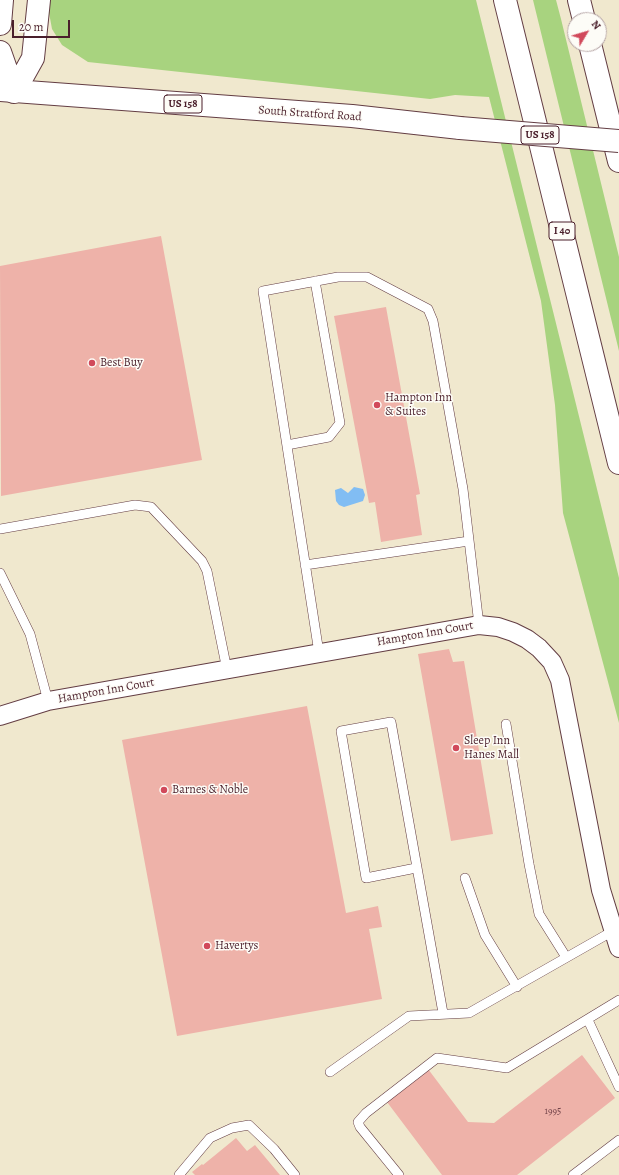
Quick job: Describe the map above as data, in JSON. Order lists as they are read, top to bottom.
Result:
{
  "streets": {
    "main road": ["US 158", "South Stratford Road", "I 40"],
    "street": ["Hampton Inn Court"]
  },
  "places": [
    "Best Buy",
    "Hampton Inn & Suites",
    "Sleep Inn Hanes Mall",
    "Barnes & Noble",
    "Havertys"
  ],
  "house_numbers": ["1995"],
  "scale_bar": "20 m",
  "north": "top right"
}
